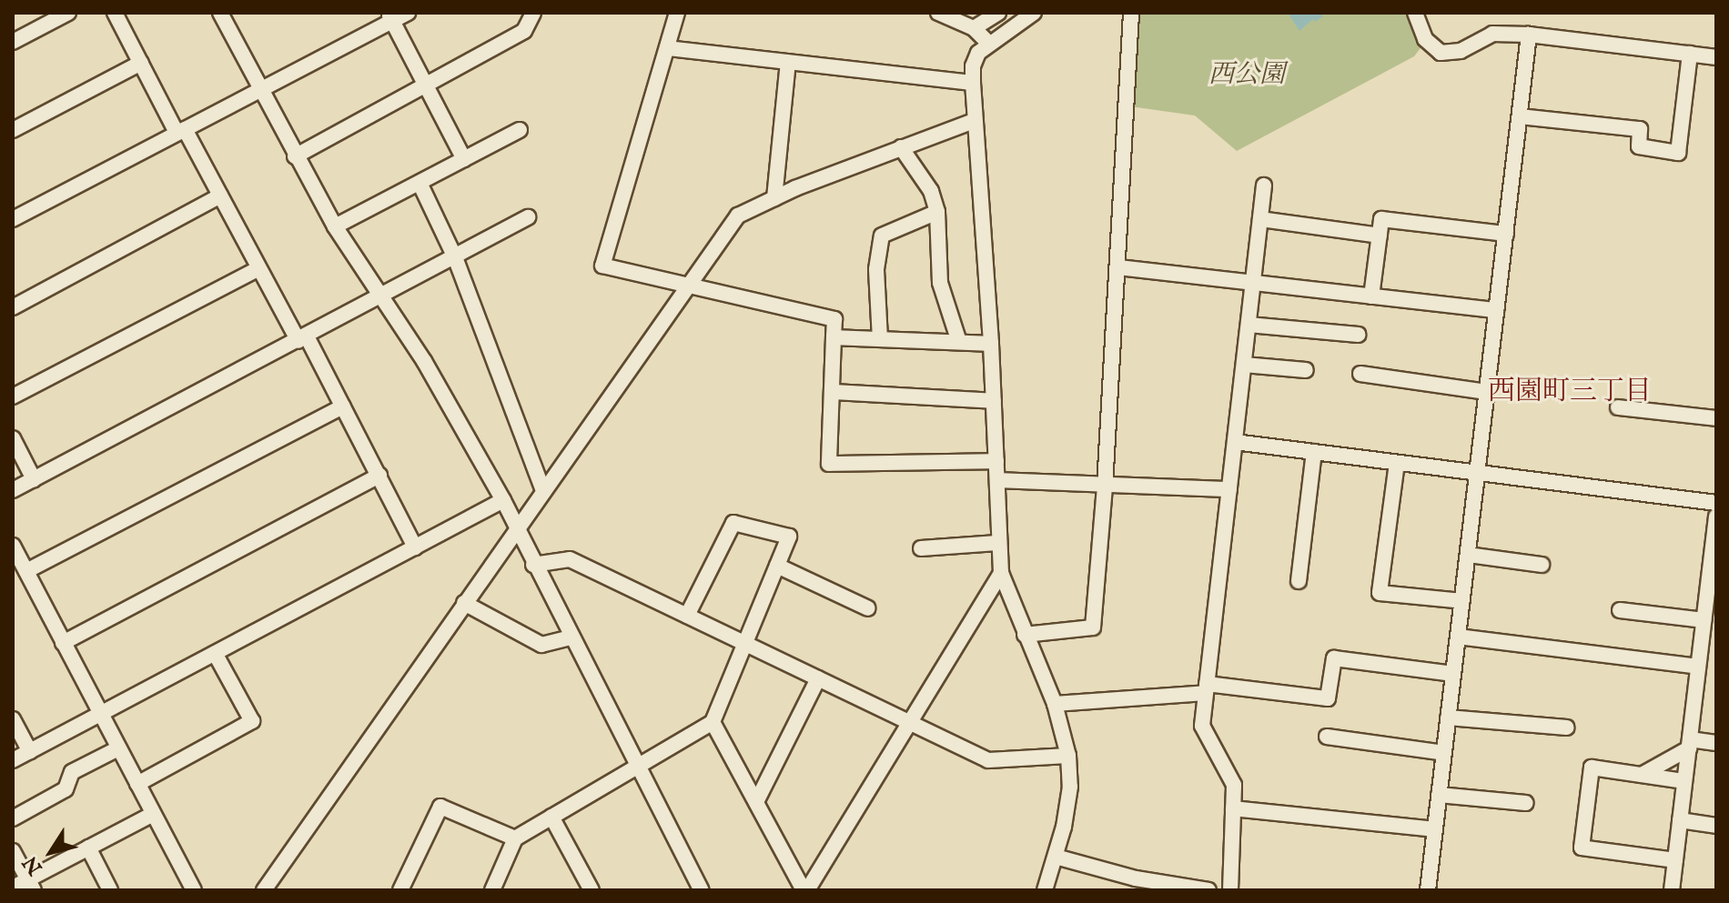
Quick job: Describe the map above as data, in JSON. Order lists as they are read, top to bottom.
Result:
{
  "districts": ["西園町三丁目"],
  "parks": ["西公園"],
  "north": "bottom left"
}
